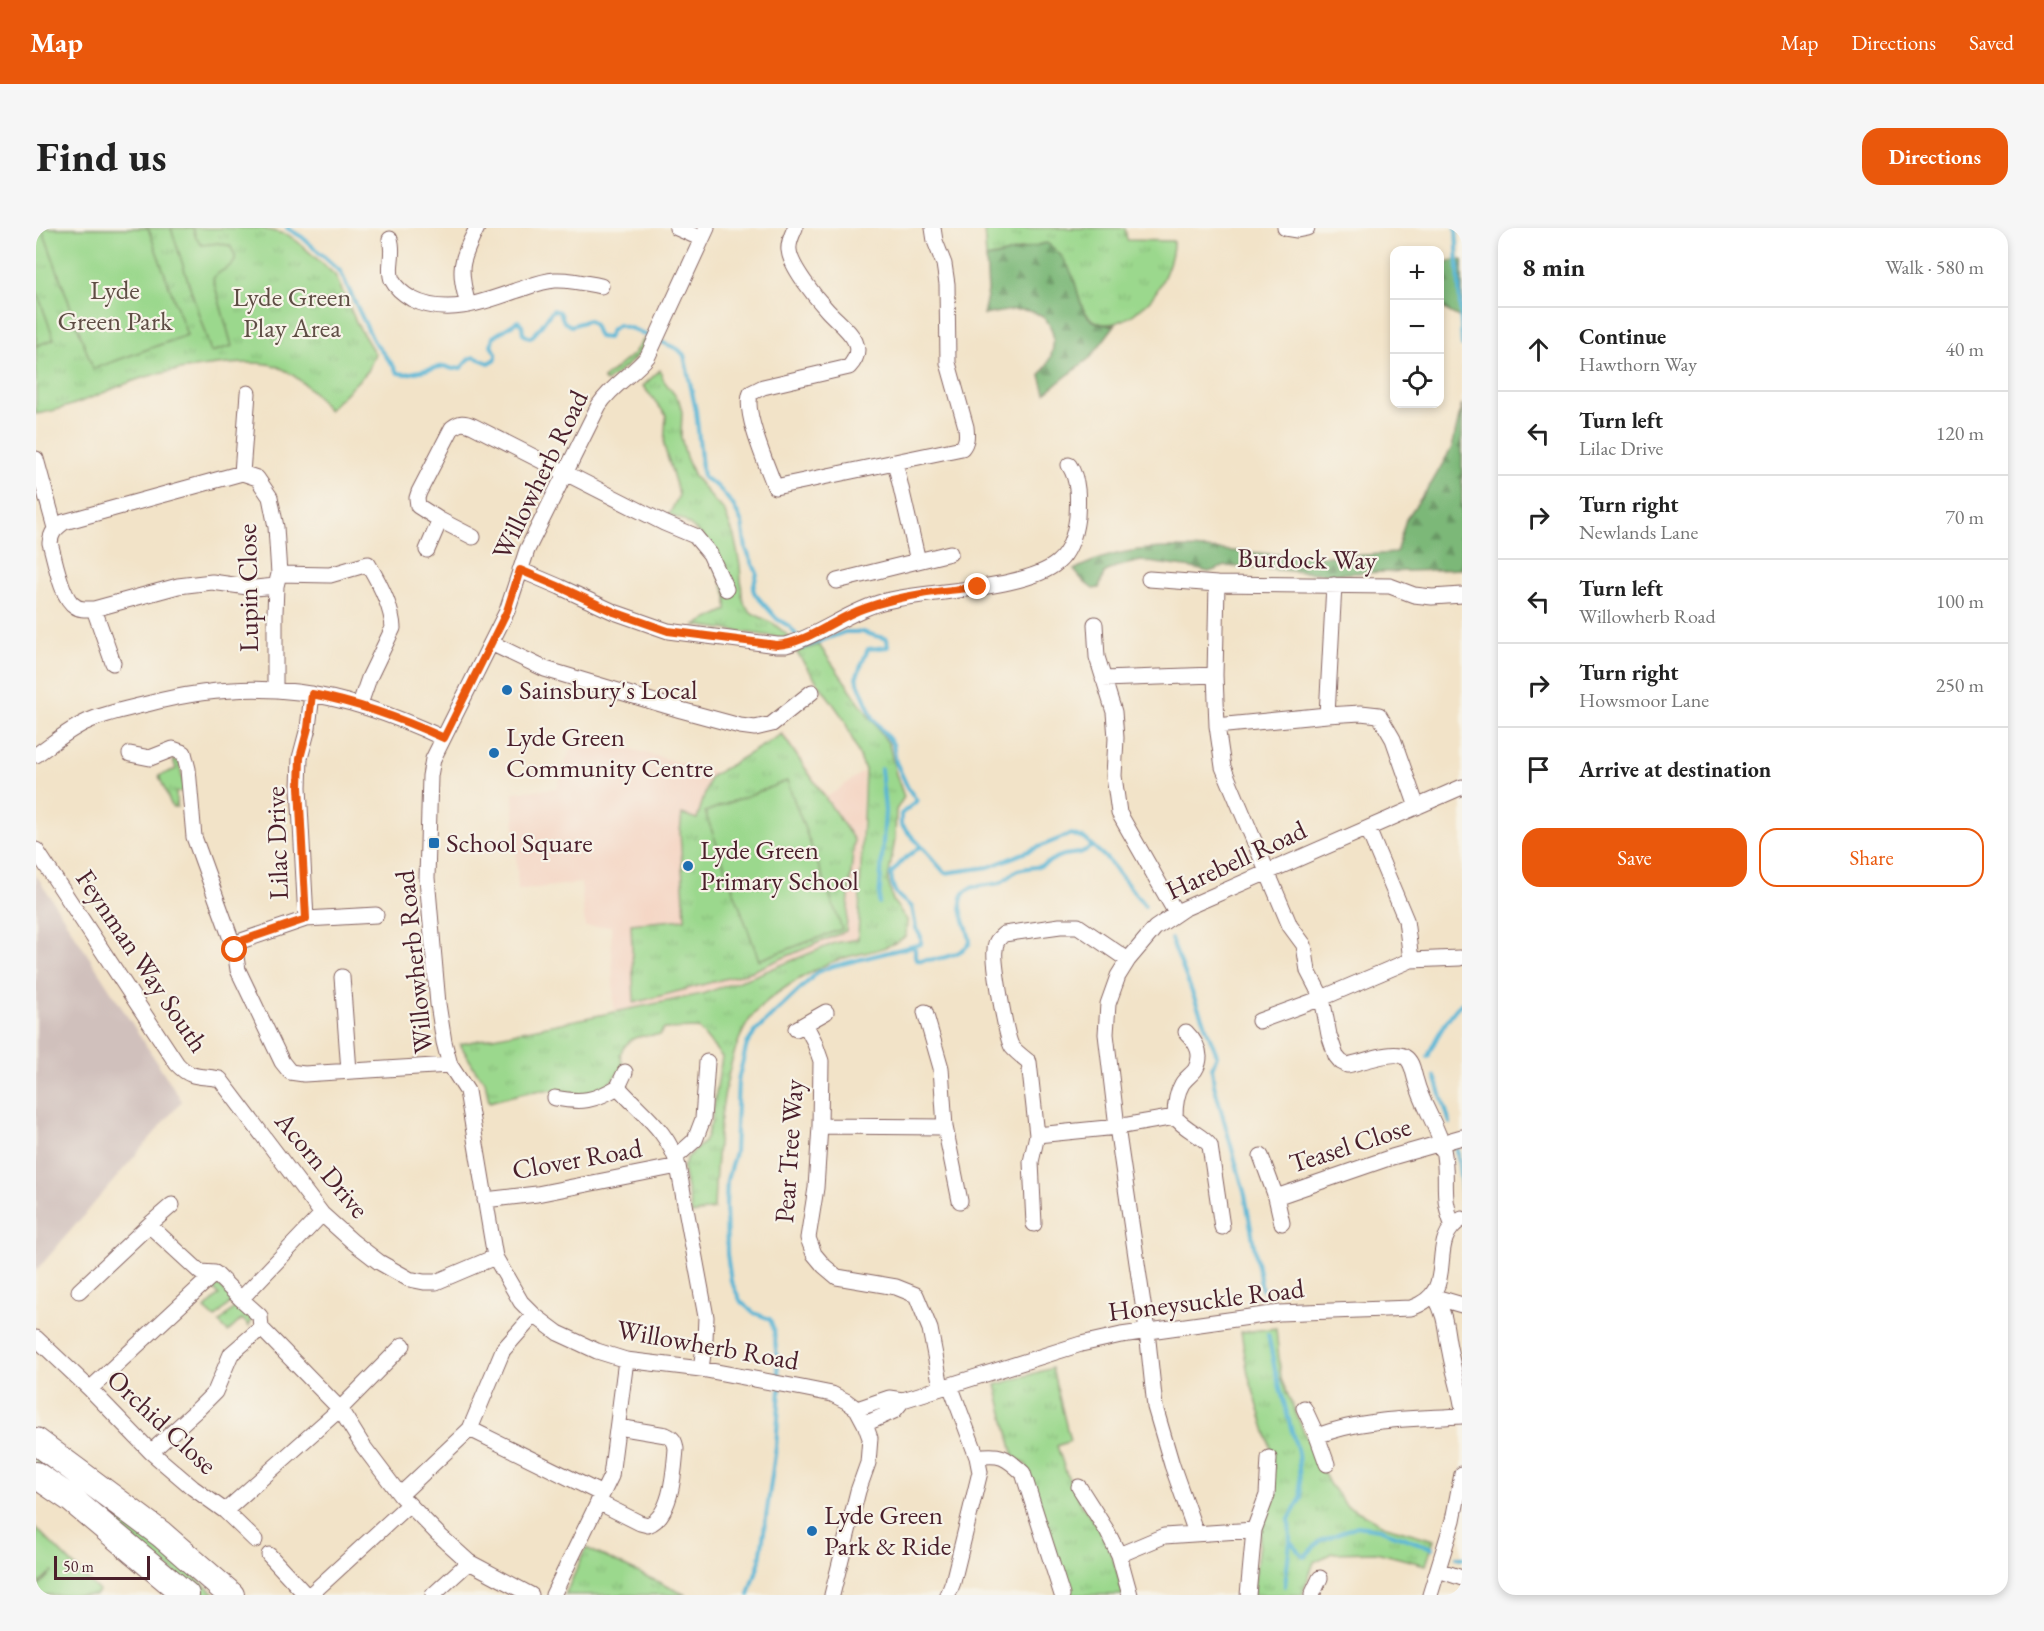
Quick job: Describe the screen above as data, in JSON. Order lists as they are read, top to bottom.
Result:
{
  "streets": {
    "street": [
      "Willowherb Road",
      "Burdock Way",
      "Lupin Close",
      "Lilac Drive",
      "Harebell Road",
      "Feynman Way South",
      "Teasel Close",
      "Pear Tree Way",
      "Clover Road",
      "Acorn Drive",
      "Honeysuckle Road",
      "Orchid Close"
    ]
  },
  "crossings": [
    ["Willowherb Road", "Clover Road"],
    ["Willowherb Road", "Acorn Drive"],
    ["Willowherb Road", "Honeysuckle Road"],
    ["Harebell Road", "Honeysuckle Road"],
    ["Feynman Way South", "Acorn Drive"],
    ["Pear Tree Way", "Honeysuckle Road"]
  ],
  "parks": ["Lyde Green Park", "Lyde Green Play Area"],
  "places": {
    "other": [
      "Sainsbury's Local",
      "Lyde Green Community Centre",
      "Lyde Green Primary School",
      "Lyde Green Park & Ride"
    ],
    "transit": ["School Square"]
  },
  "scale_bar": "50 m",
  "page": {
    "header": "Map",
    "nav": ["Map", "Directions", "Saved"],
    "buttons": [
      "Directions",
      ["Save", "Share"]
    ],
    "title": "Find us",
    "heading": ["8 min", "Walk · 580 m"],
    "map_buttons": ["+", "−"],
    "list": [
      ["Continue", "Hawthorn Way", "40 m"],
      ["Turn left", "Lilac Drive", "120 m"],
      ["Turn right", "Newlands Lane", "70 m"],
      ["Turn left", "Willowherb Road", "100 m"],
      ["Turn right", "Howsmoor Lane", "250 m"],
      "Arrive at destination"
    ],
    "scale": "50 m"
  }
}
